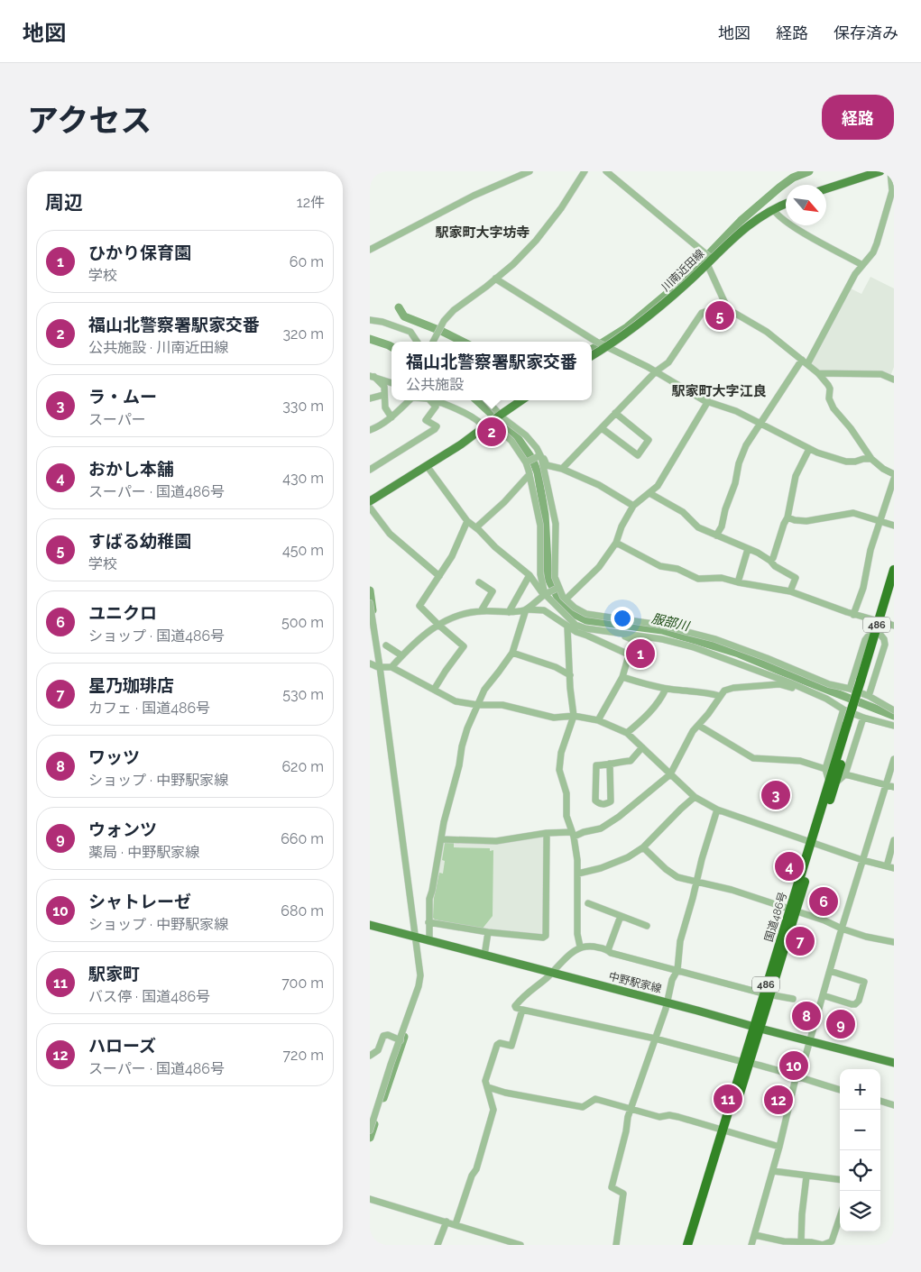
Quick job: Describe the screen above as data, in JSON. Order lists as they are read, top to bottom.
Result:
{
  "streets": {
    "highway": ["486", "国道486号"],
    "main road": ["川南近田線", "中野駅家線"]
  },
  "crossings": [
    ["国道486号", "中野駅家線"]
  ],
  "districts": ["駅家町大字坊寺", "駅家町大字江良"],
  "water": ["服部川"],
  "north": "bottom right",
  "page": {
    "header": "地図",
    "nav": ["地図", "経路", "保存済み"],
    "title": "アクセス",
    "buttons": "経路",
    "heading": ["周辺", "12件"],
    "list": [
      {
        "mark": "1",
        "name": "ひかり保育園",
        "note": "学校",
        "value": "60 m"
      },
      {
        "mark": "2",
        "name": "福山北警察署駅家交番",
        "note": "公共施設 · 川南近田線",
        "value": "320 m"
      },
      {
        "mark": "3",
        "name": "ラ・ムー",
        "note": "スーパー",
        "value": "330 m"
      },
      {
        "mark": "4",
        "name": "おかし本舗",
        "note": "スーパー · 国道486号",
        "value": "430 m"
      },
      {
        "mark": "5",
        "name": "すばる幼稚園",
        "note": "学校",
        "value": "450 m"
      },
      {
        "mark": "6",
        "name": "ユニクロ",
        "note": "ショップ · 国道486号",
        "value": "500 m"
      },
      {
        "mark": "7",
        "name": "星乃珈琲店",
        "note": "カフェ · 国道486号",
        "value": "530 m"
      },
      {
        "mark": "8",
        "name": "ワッツ",
        "note": "ショップ · 中野駅家線",
        "value": "620 m"
      },
      {
        "mark": "9",
        "name": "ウォンツ",
        "note": "薬局 · 中野駅家線",
        "value": "660 m"
      },
      {
        "mark": "10",
        "name": "シャトレーゼ",
        "note": "ショップ · 中野駅家線",
        "value": "680 m"
      },
      {
        "mark": "11",
        "name": "駅家町",
        "note": "バス停 · 国道486号",
        "value": "700 m"
      },
      {
        "mark": "12",
        "name": "ハローズ",
        "note": "スーパー · 国道486号",
        "value": "720 m"
      }
    ],
    "pins": [
      "5",
      "2",
      "1",
      "3",
      "4",
      "6",
      "7",
      "8",
      "9",
      "10",
      "11",
      "12"
    ],
    "popup": ["福山北警察署駅家交番", "公共施設"],
    "map_buttons": ["+", "−"]
  }
}
